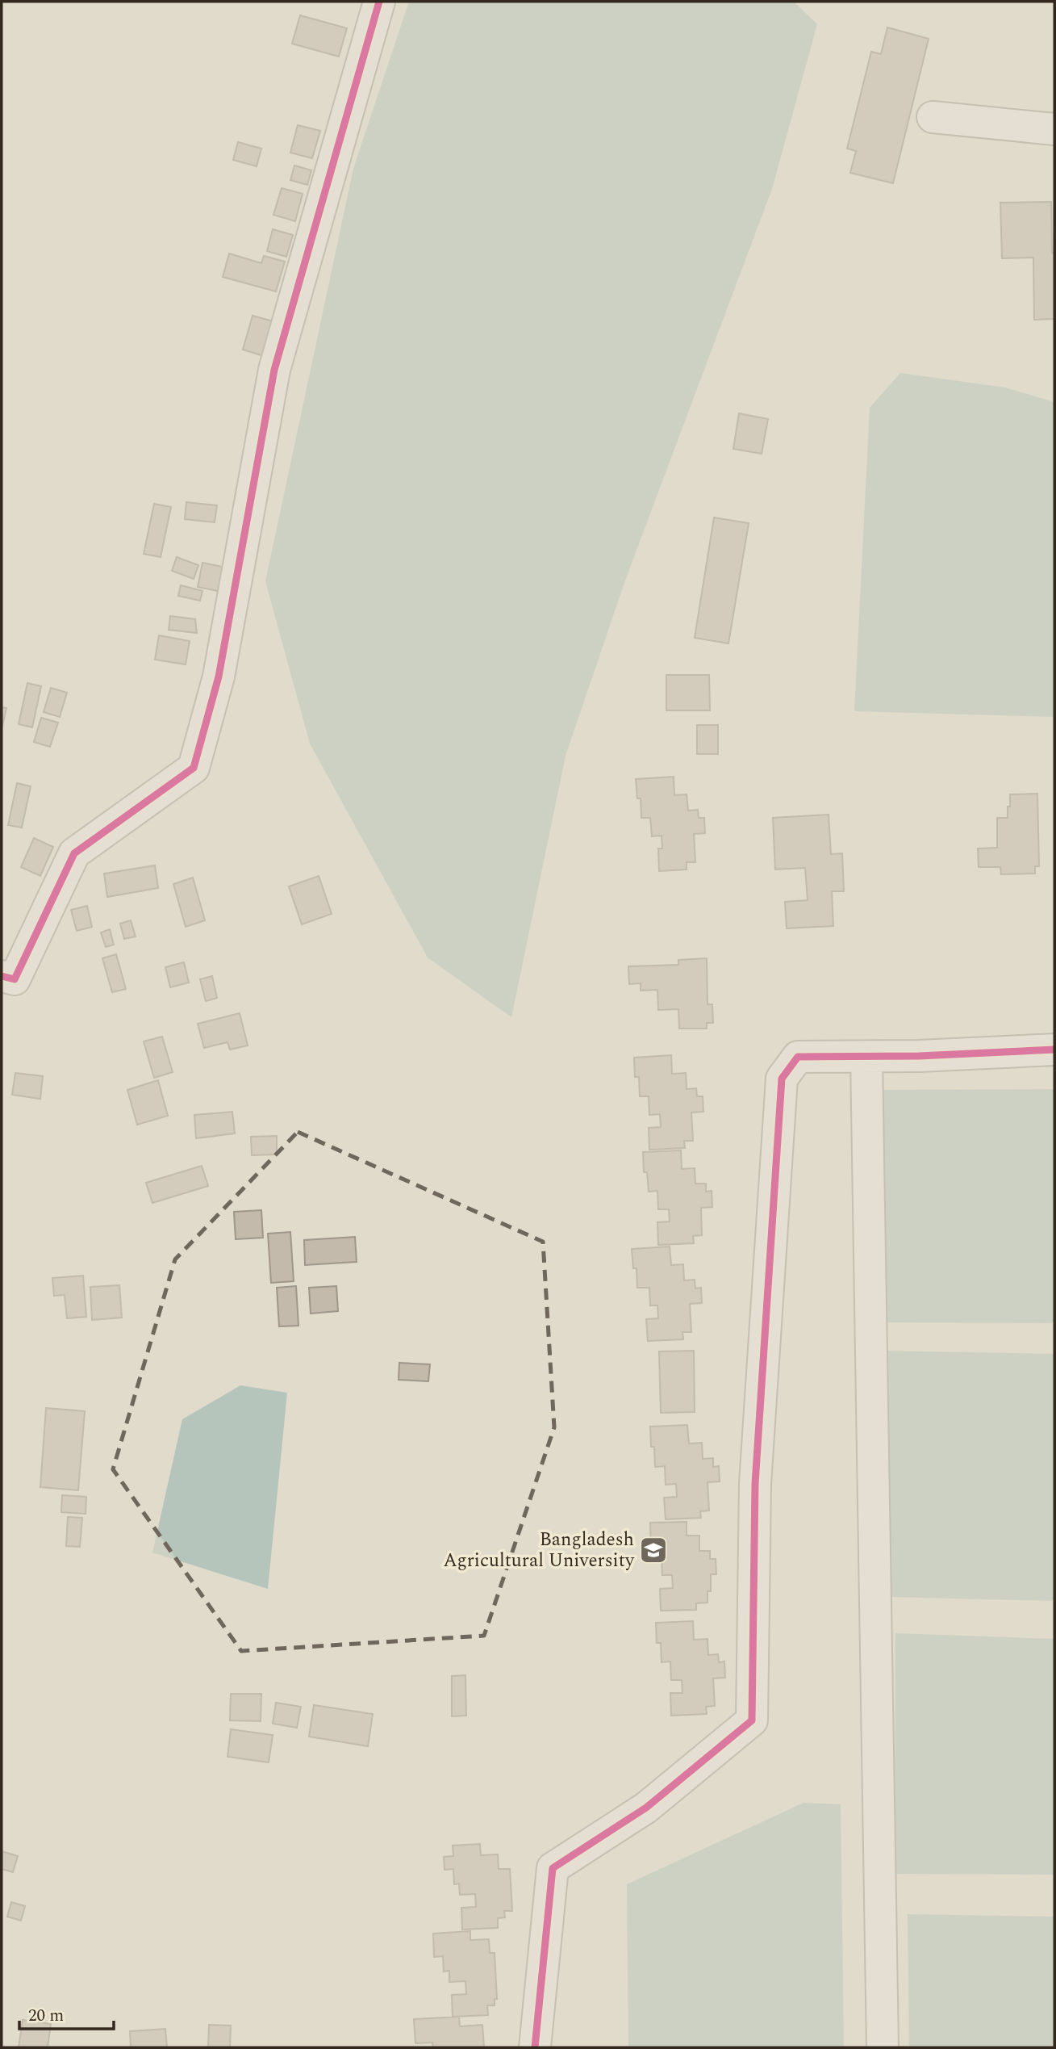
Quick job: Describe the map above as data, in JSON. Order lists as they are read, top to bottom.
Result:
{
  "places": {
    "school or university": ["Bangladesh Agricultural University"]
  },
  "scale_bar": "20 m"
}
